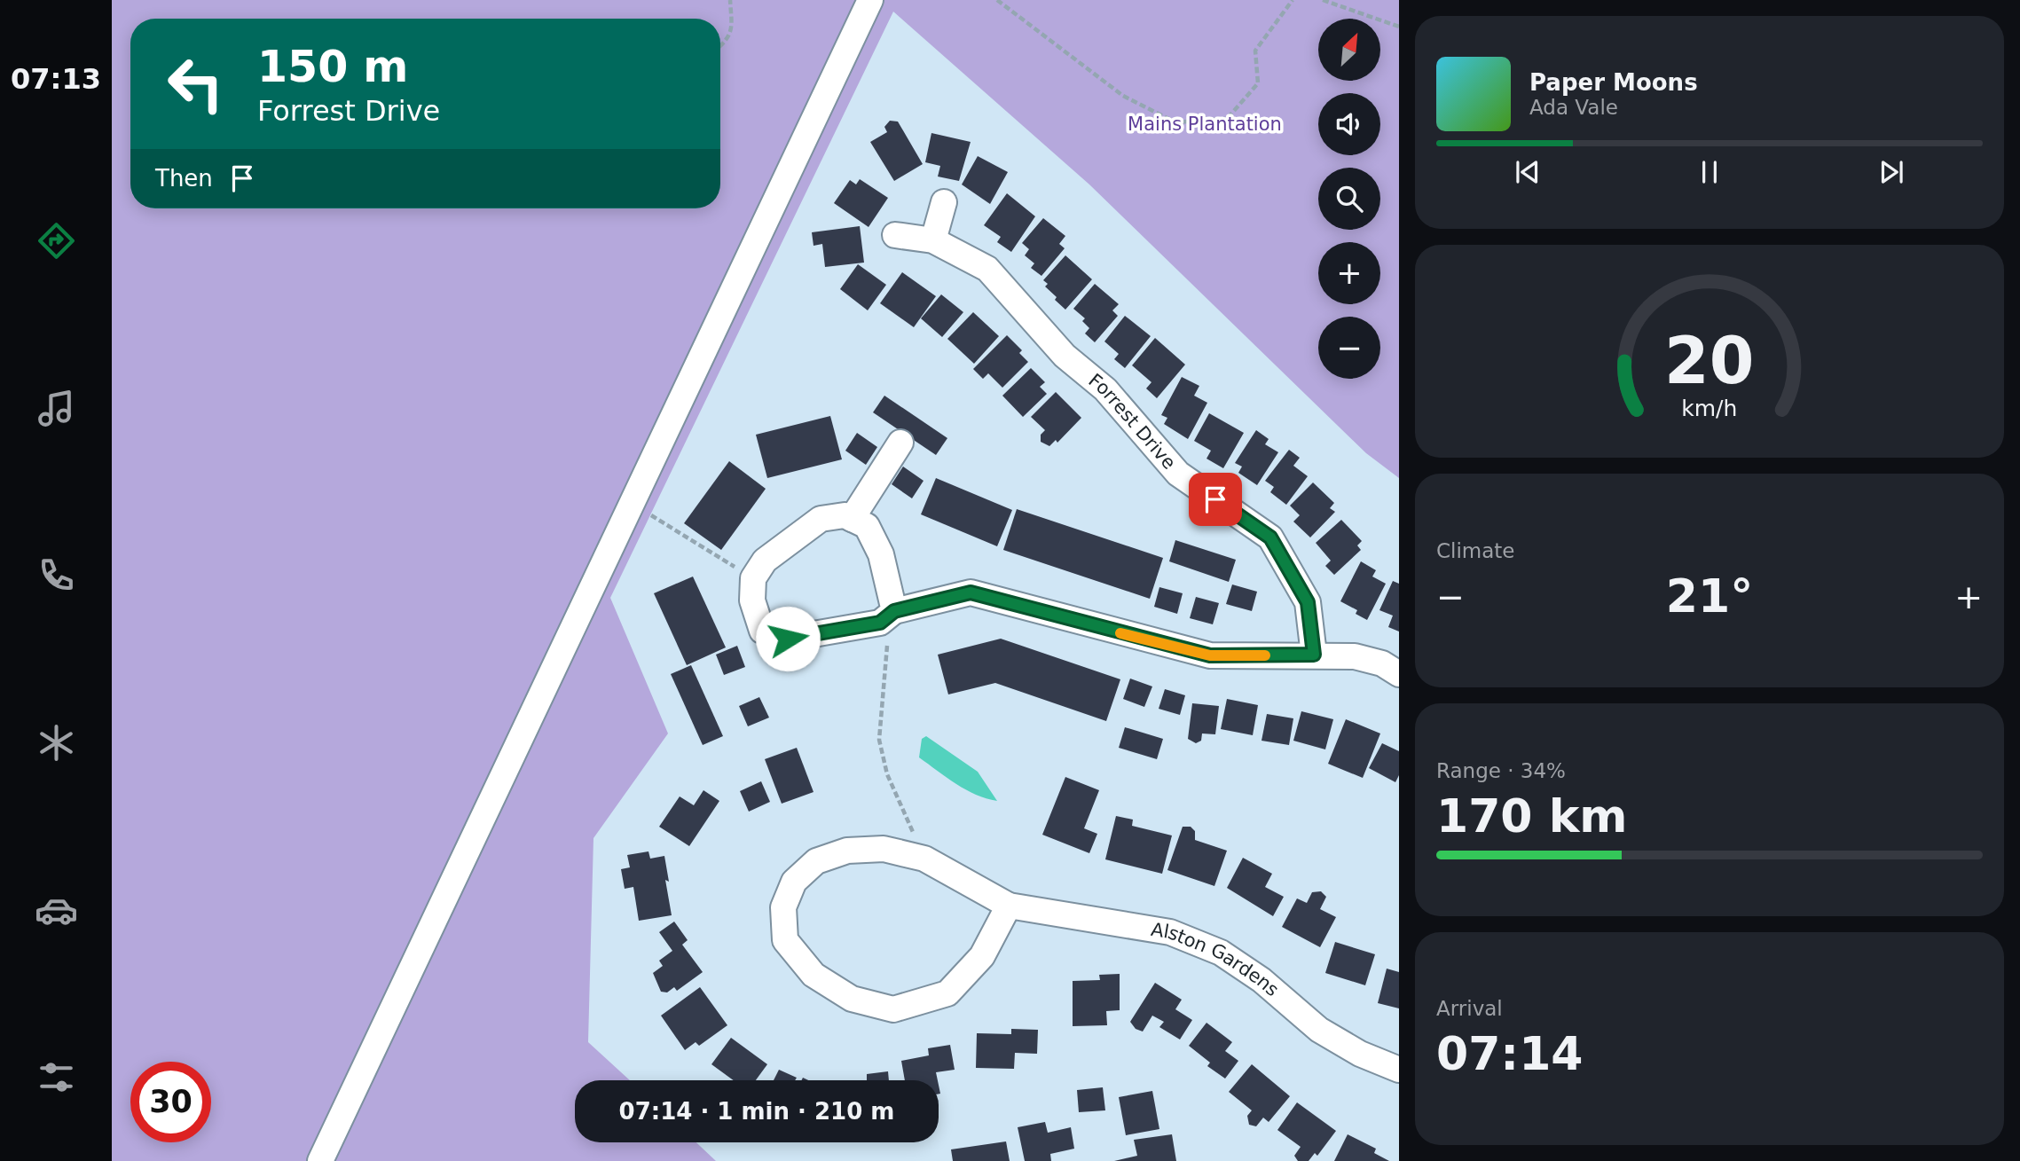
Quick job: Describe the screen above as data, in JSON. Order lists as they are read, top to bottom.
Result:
{
  "streets": {
    "street": ["Forrest Drive", "Alston Gardens"]
  },
  "parks": ["Mains Plantation"],
  "north": "top right",
  "page": {
    "tabs": "07:13",
    "map_buttons": ["+", "−"],
    "turn": ["150 m", "Forrest Drive"],
    "song": ["Paper Moons", "Ada Vale"],
    "then": "Then",
    "tile": [
      "Climate",
      ["Range · 34%", "170 km"],
      ["Arrival", "07:14"]
    ],
    "heat": ["−", "21°", "+"],
    "limit": "30",
    "trip": "07:14 · 1 min · 210 m",
    "gauge": ["20", "km/h"]
  }
}
